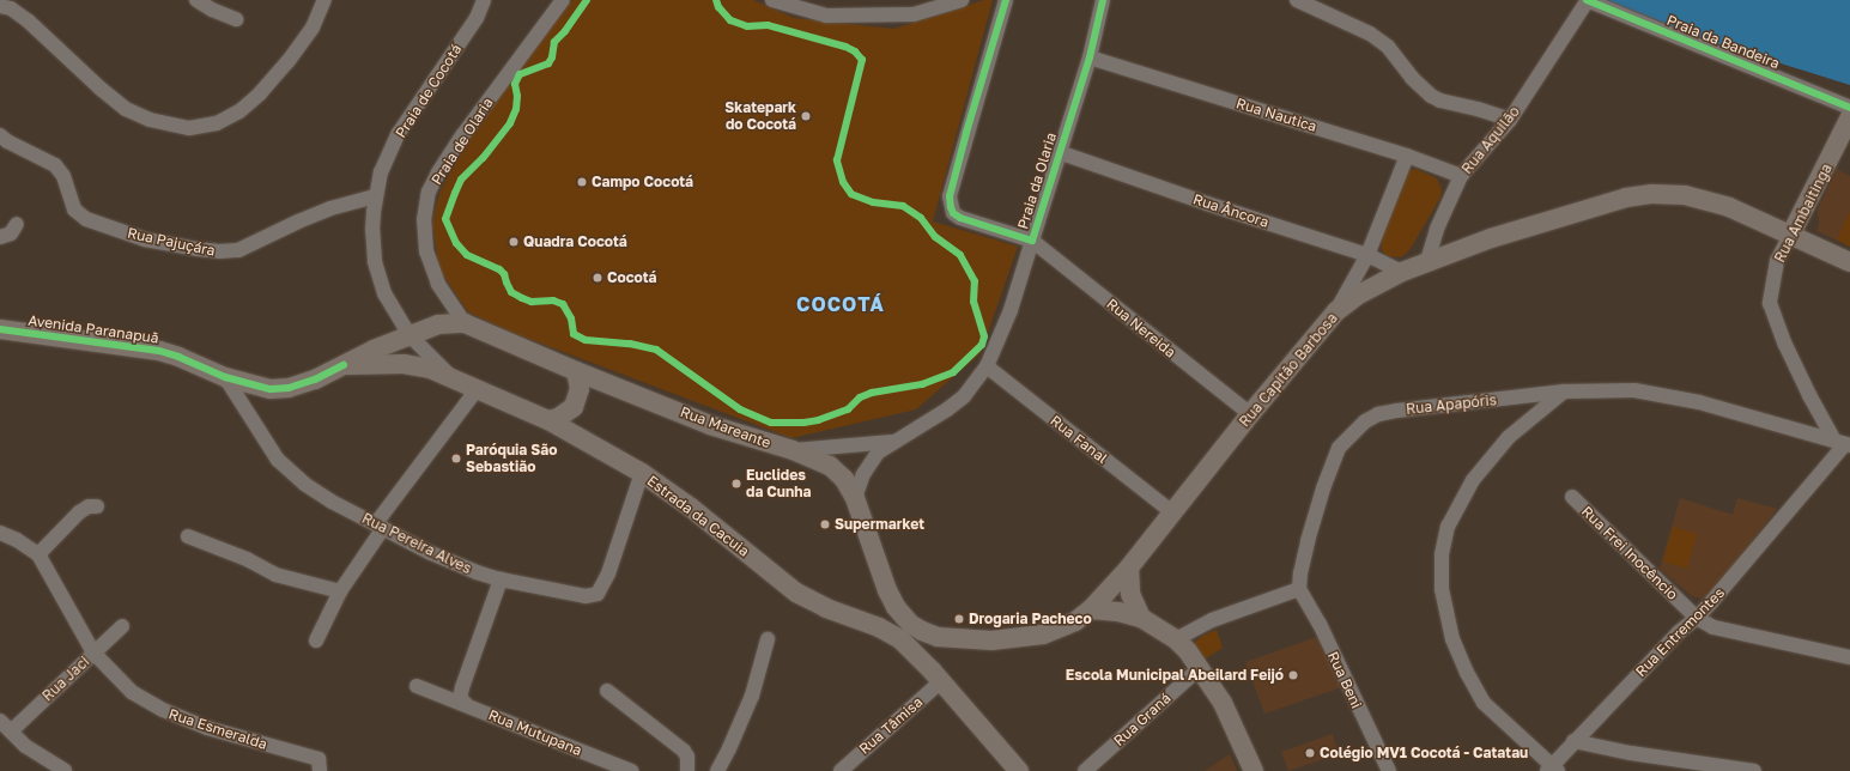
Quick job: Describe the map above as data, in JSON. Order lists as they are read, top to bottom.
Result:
{
  "streets": {
    "main road": [
      "Rua Ambaitinga",
      "Avenida Paranapuã",
      "Rua Capitão Barbosa",
      "Rua Mareante",
      "Estrada da Cacuia"
    ],
    "street": [
      "Praia da Bandeira",
      "Praia de Cocotá",
      "Rua Nautica",
      "Rua Aquilão",
      "Praia de Olaria",
      "Praia da Olaria",
      "Rua Âncora",
      "Rua Pajuçára",
      "Rua Nereida",
      "Rua Apapóris",
      "Rua Fanal",
      "Rua Pereira Alves",
      "Rua Frei Inocêncio",
      "Rua Entremontes",
      "Rua Jaci",
      "Rua Beni",
      "Rua Graná",
      "Rua Tâmisa",
      "Rua Esmeralda",
      "Rua Mutupana"
    ]
  },
  "crossings": [
    ["Praia da Bandeira", "Rua Aquilão"],
    ["Praia de Cocotá", "Rua Pajuçára"],
    ["Praia de Cocotá", "Avenida Paranapuã"],
    ["Praia de Cocotá", "Rua Mareante"],
    ["Praia de Cocotá", "Estrada da Cacuia"],
    ["Rua Nautica", "Rua Aquilão"],
    ["Rua Nautica", "Praia da Olaria"],
    ["Rua Aquilão", "Rua Capitão Barbosa"],
    ["Praia de Olaria", "Rua Mareante"],
    ["Praia da Olaria", "Rua Âncora"],
    ["Praia da Olaria", "Rua Nereida"],
    ["Praia da Olaria", "Rua Mareante"],
    ["Praia da Olaria", "Rua Fanal"],
    ["Rua Âncora", "Rua Capitão Barbosa"],
    ["Rua Ambaitinga", "Rua Capitão Barbosa"],
    ["Rua Ambaitinga", "Rua Apapóris"],
    ["Rua Ambaitinga", "Rua Entremontes"],
    ["Rua Nereida", "Rua Capitão Barbosa"],
    ["Avenida Paranapuã", "Rua Mareante"],
    ["Avenida Paranapuã", "Estrada da Cacuia"],
    ["Avenida Paranapuã", "Rua Pereira Alves"],
    ["Rua Capitão Barbosa", "Rua Mareante"],
    ["Rua Capitão Barbosa", "Rua Fanal"],
    ["Rua Apapóris", "Rua Entremontes"],
    ["Rua Apapóris", "Rua Beni"],
    ["Estrada da Cacuia", "Rua Pereira Alves"],
    ["Estrada da Cacuia", "Rua Tâmisa"],
    ["Rua Frei Inocêncio", "Rua Entremontes"],
    ["Rua Jaci", "Rua Esmeralda"]
  ],
  "districts": ["COCOTÁ"],
  "places": [
    "Skatepark do Cocotá",
    "Campo Cocotá",
    "Quadra Cocotá",
    "Cocotá",
    "Paróquia São Sebastião",
    "Euclides da Cunha",
    "Supermarket",
    "Drogaria Pacheco",
    "Escola Municipal Abeilard Feijó",
    "Colégio MV1 Cocotá - Catatau"
  ]
}
